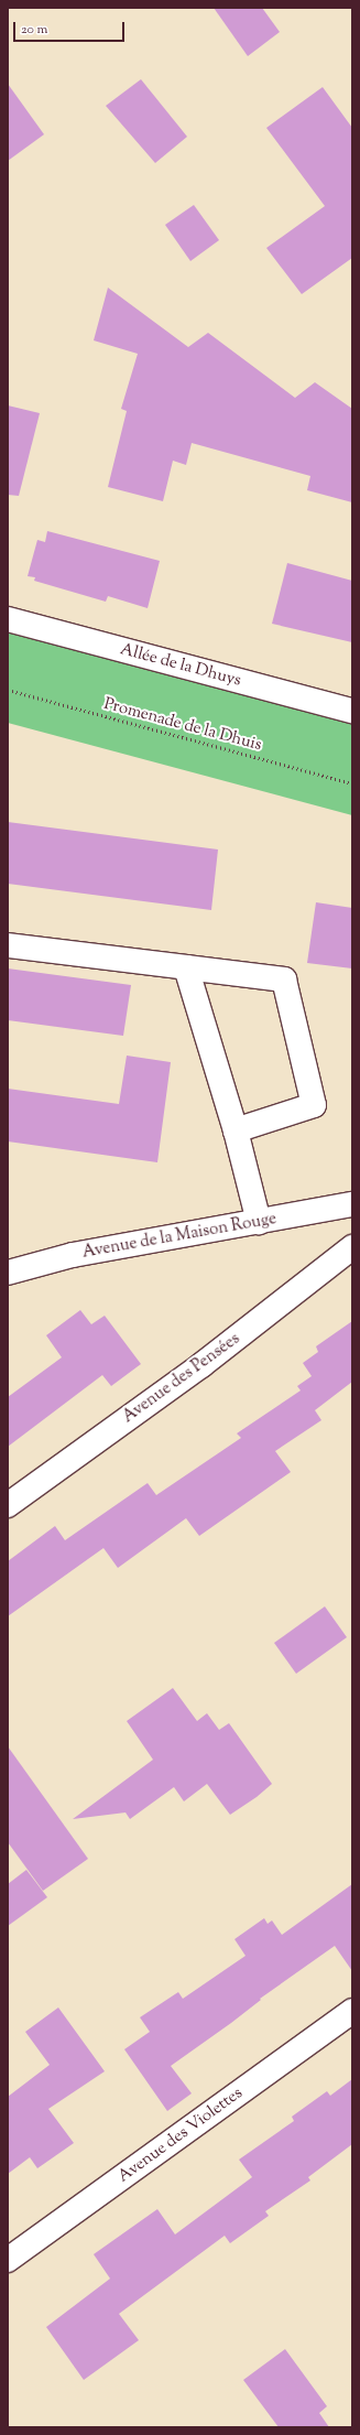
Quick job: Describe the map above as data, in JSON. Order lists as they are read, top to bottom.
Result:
{
  "streets": {
    "street": [
      "Allée de la Dhuys",
      "Avenue de la Maison Rouge",
      "Avenue des Pensées",
      "Avenue des Violettes"
    ],
    "path": ["Promenade de la Dhuis"]
  },
  "scale_bar": "20 m"
}
